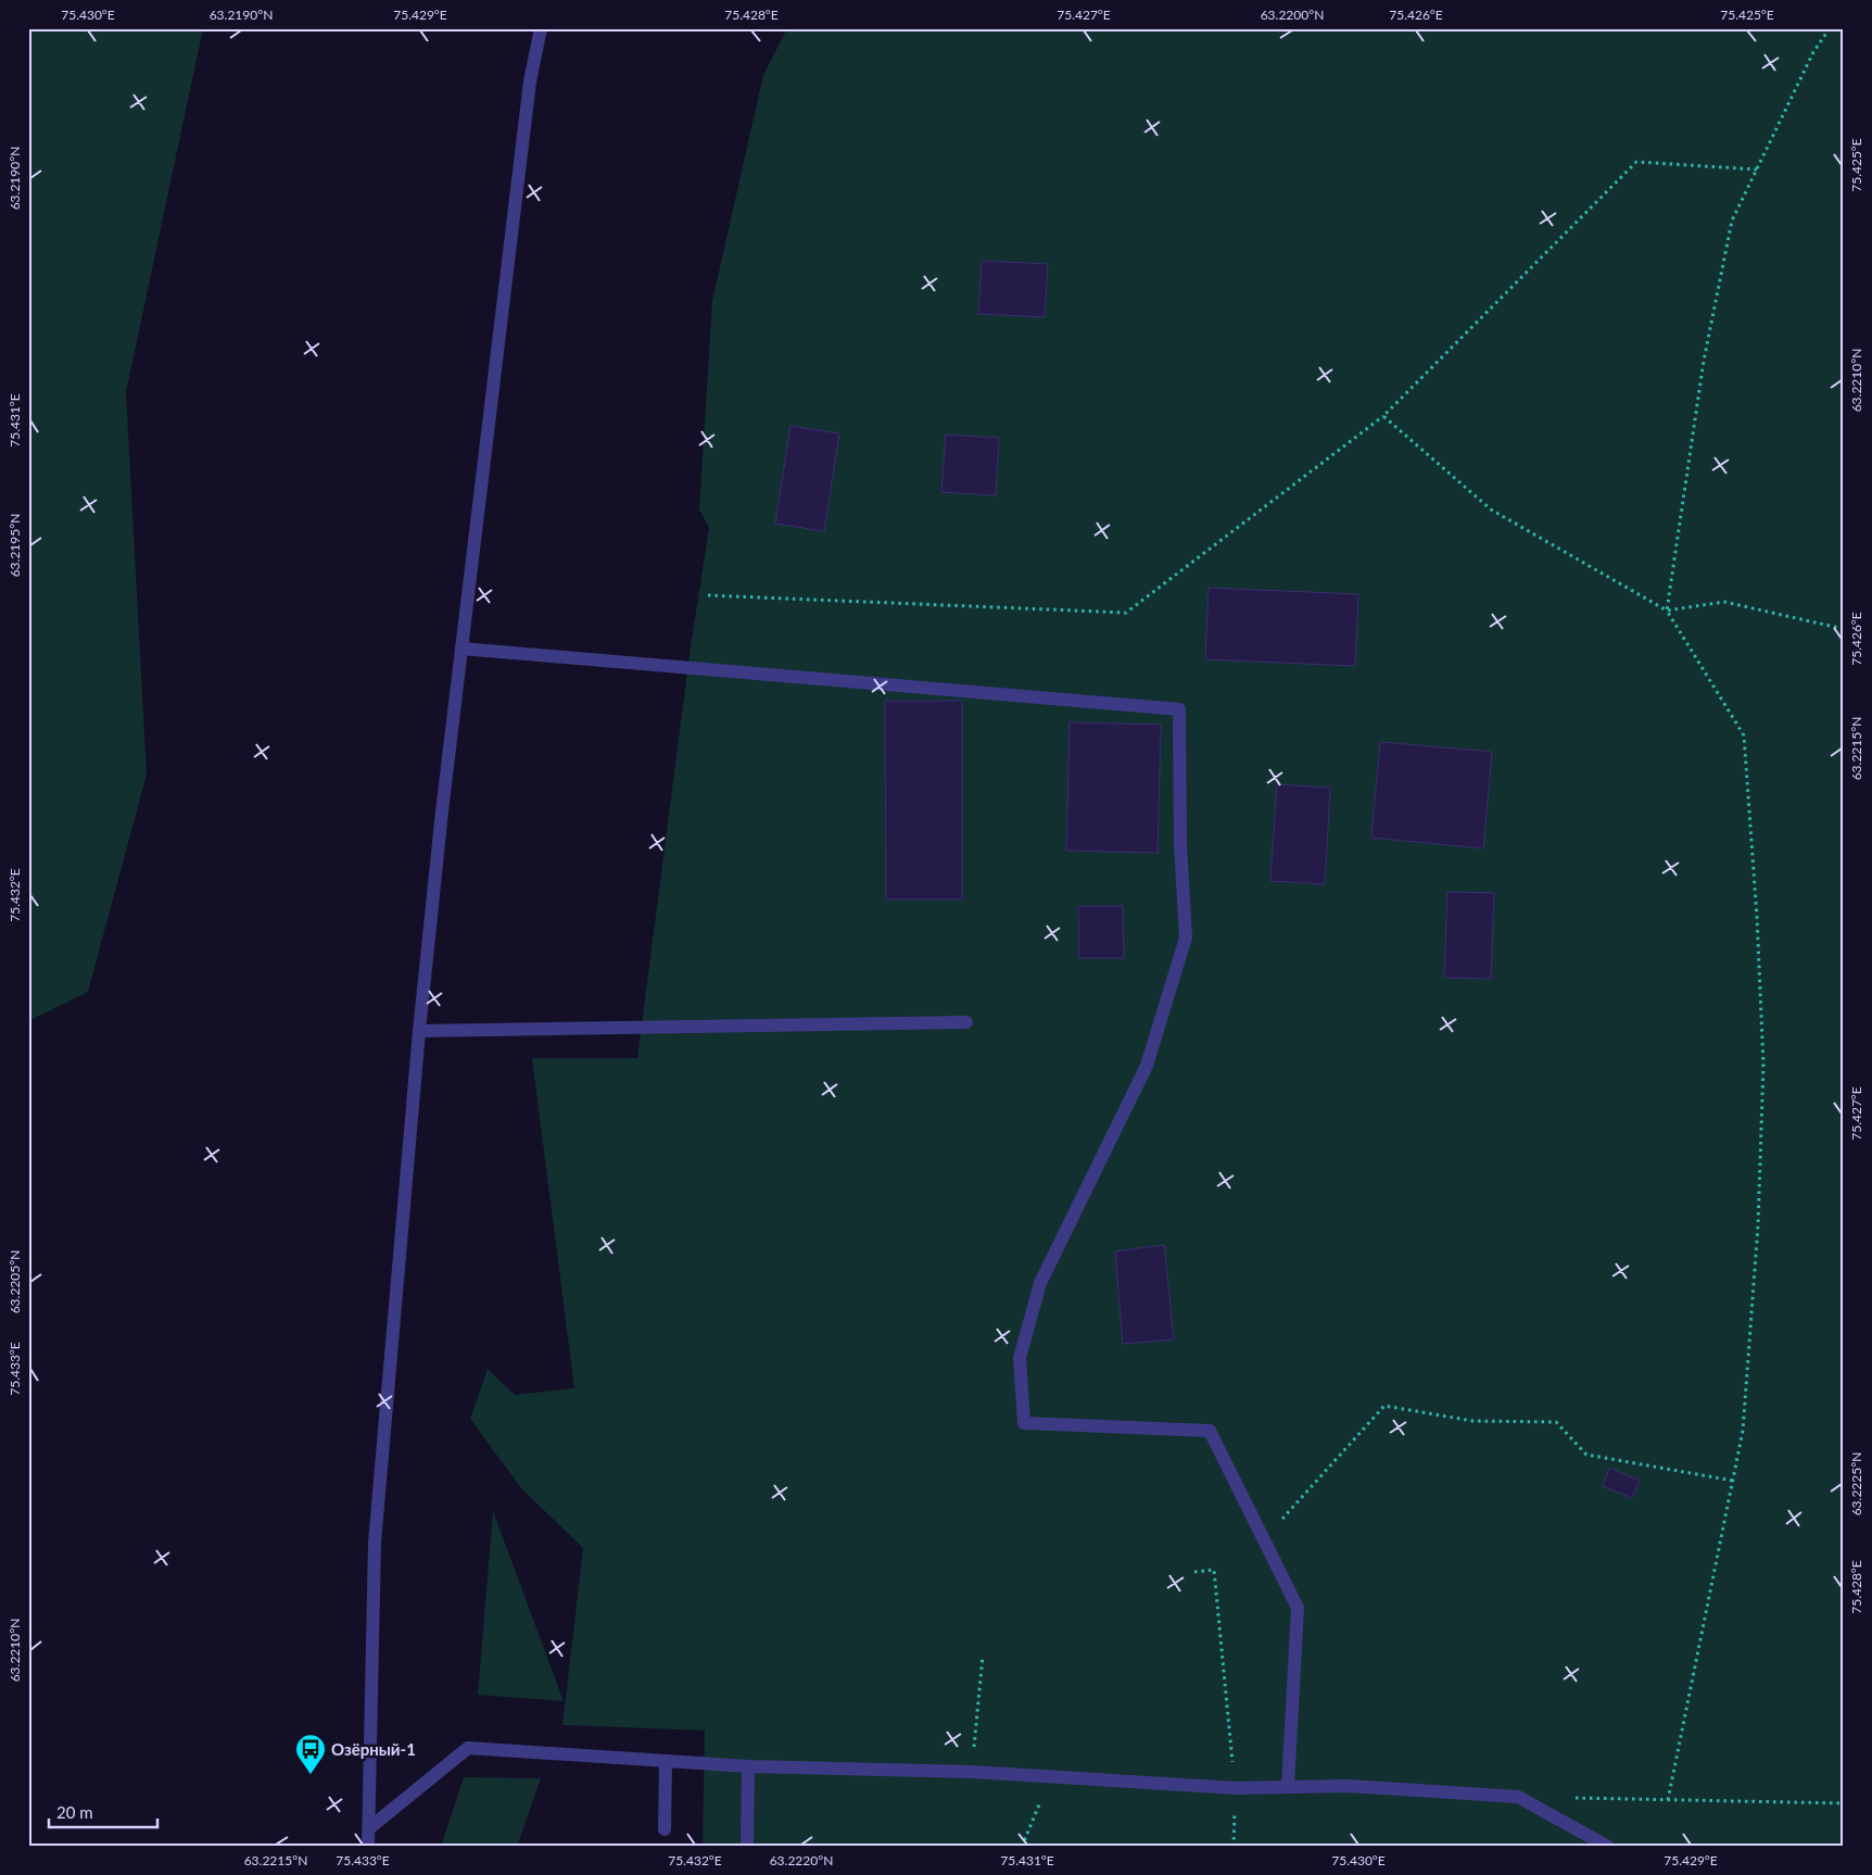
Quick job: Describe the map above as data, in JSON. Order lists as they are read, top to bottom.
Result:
{
  "places": {
    "bus stop": ["Озёрный-1"]
  },
  "scale_bar": "20 m",
  "coordinates": [
    "75.430°E",
    "63.2190°N",
    "75.429°E",
    "75.428°E",
    "75.427°E",
    "63.2200°N",
    "75.426°E",
    "75.425°E",
    "63.2210°N",
    "75.431°E",
    "63.2195°N",
    "63.2215°N",
    "75.432°E",
    "63.2205°N",
    "75.433°E",
    "63.2225°N",
    "63.2220°N"
  ]
}
